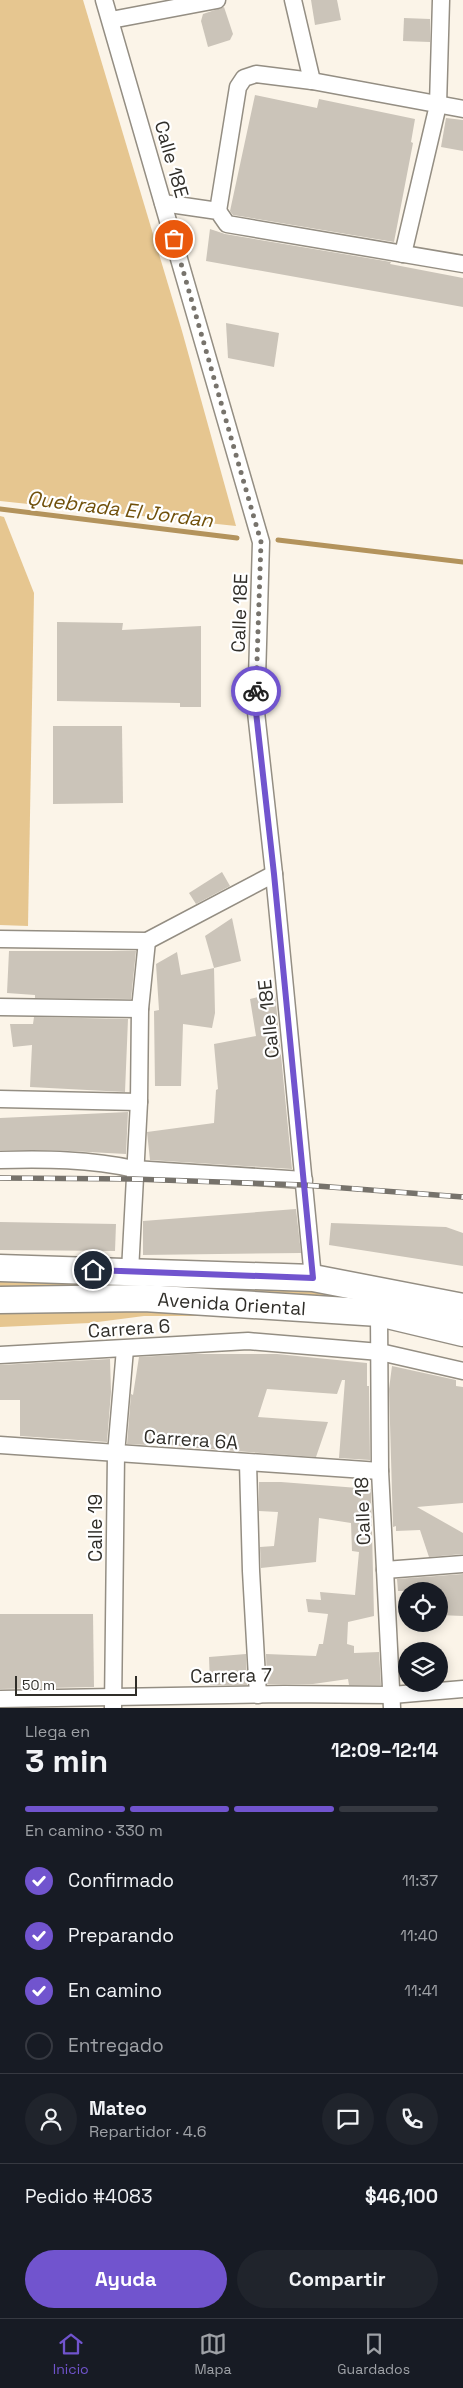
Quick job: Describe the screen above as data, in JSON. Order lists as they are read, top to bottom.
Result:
{
  "streets": {
    "main road": ["Avenida Oriental"],
    "street": [
      "Calle 18E",
      "Carrera 6",
      "Carrera 6A",
      "Calle 18",
      "Calle 19",
      "Carrera 7"
    ]
  },
  "crossings": [
    ["Calle 18E", "Avenida Oriental"],
    ["Avenida Oriental", "Calle 18"],
    ["Carrera 6", "Calle 18"],
    ["Carrera 6", "Calle 19"],
    ["Carrera 6A", "Calle 18"],
    ["Carrera 6A", "Calle 19"],
    ["Calle 18", "Carrera 7"],
    ["Calle 19", "Carrera 7"]
  ],
  "water": ["Quebrada El Jordan"],
  "scale_bar": "50 m",
  "page": {
    "scale": "50 m",
    "heading": ["3 min", "Llega en", "12:09–12:14"],
    "panel": [
      "Mateo",
      "Repartidor · 4.6",
      "Pedido #4083",
      "$46,100"
    ],
    "bar": "En camino · 330 m",
    "list": [
      ["Confirmado", "11:37"],
      ["Preparando", "11:40"],
      ["En camino", "11:41"],
      "Entregado"
    ],
    "buttons": ["Ayuda", "Compartir"],
    "tabs": ["Inicio", "Mapa", "Guardados"]
  }
}
